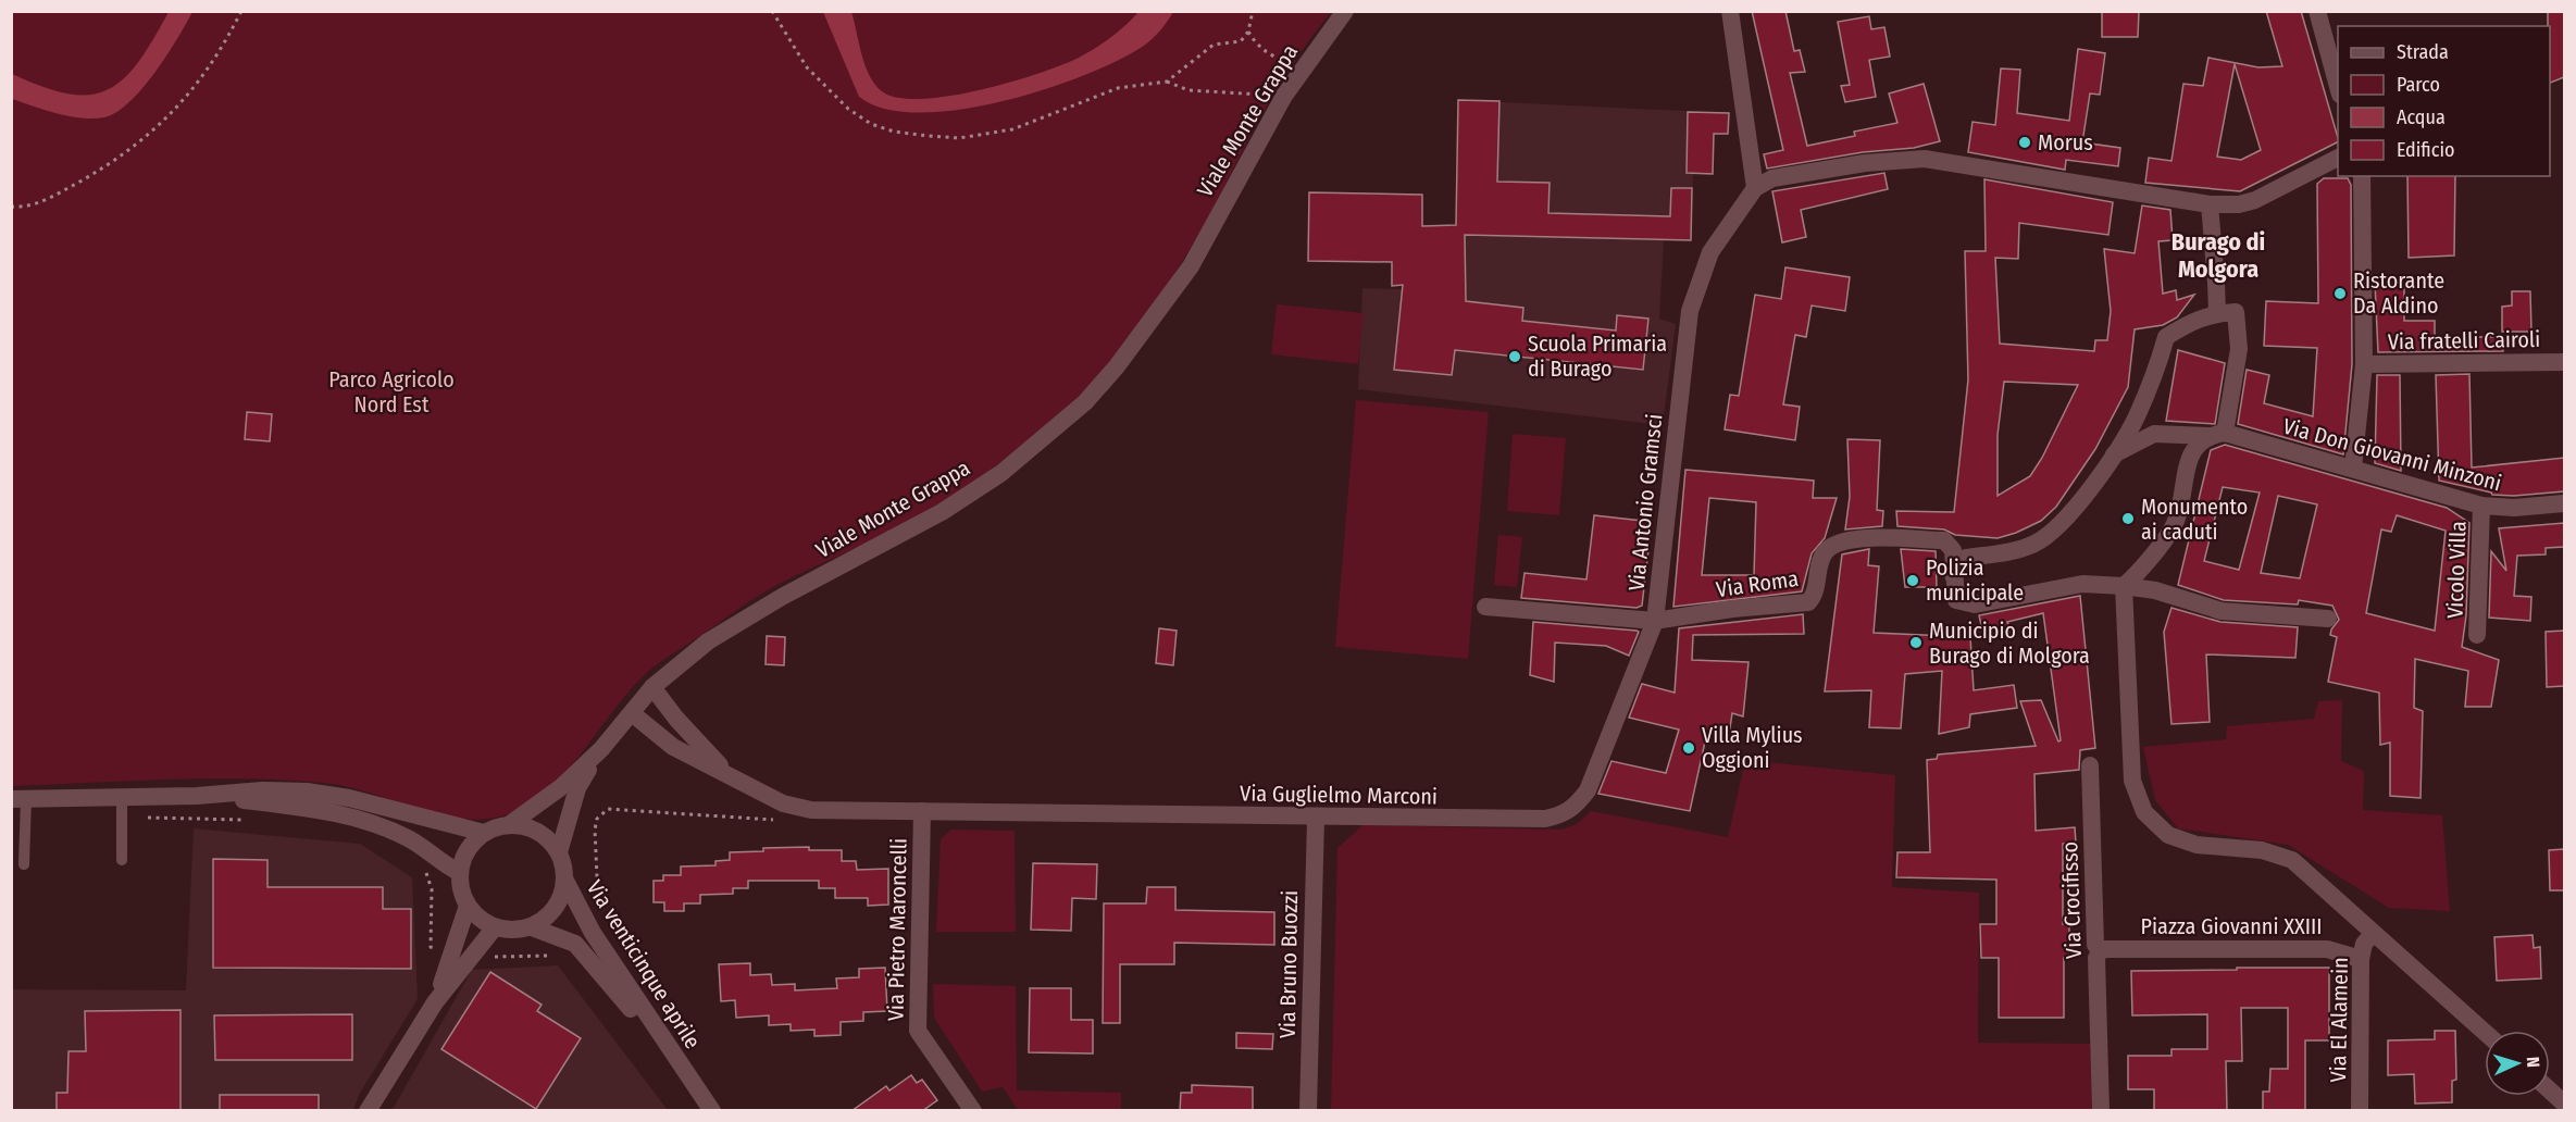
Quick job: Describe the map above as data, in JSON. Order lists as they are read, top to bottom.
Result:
{
  "streets": {
    "street": [
      "Viale Monte Grappa",
      "Via fratelli Cairoli",
      "Via Don Giovanni Minzoni",
      "Via Antonio Gramsci",
      "Vicolo Villa",
      "Via Roma",
      "Via Guglielmo Marconi",
      "Via Crocifisso",
      "Piazza Giovanni XXIII",
      "Via Pietro Maroncelli",
      "Via venticinque aprile",
      "Via Bruno Buozzi",
      "Via El Alamein"
    ]
  },
  "crossings": [
    ["Viale Monte Grappa", "Via Guglielmo Marconi"],
    ["Viale Monte Grappa", "Via venticinque aprile"],
    ["Via Don Giovanni Minzoni", "Vicolo Villa"],
    ["Via Antonio Gramsci", "Via Roma"],
    ["Via Antonio Gramsci", "Via Guglielmo Marconi"],
    ["Via Roma", "Via Guglielmo Marconi"],
    ["Via Guglielmo Marconi", "Via Pietro Maroncelli"],
    ["Via Guglielmo Marconi", "Via Bruno Buozzi"],
    ["Via Crocifisso", "Piazza Giovanni XXIII"],
    ["Piazza Giovanni XXIII", "Via El Alamein"]
  ],
  "districts": ["Burago di Molgora"],
  "parks": ["Parco Agricolo Nord Est"],
  "places": [
    "Morus",
    "Ristorante Da Aldino",
    "Scuola Primaria di Burago",
    "Monumento ai caduti",
    "Polizia municipale",
    "Municipio di Burago di Molgora",
    "Villa Mylius Oggioni"
  ],
  "legend": [
    "Strada",
    "Parco",
    "Acqua",
    "Edificio"
  ],
  "north": "right"
}
